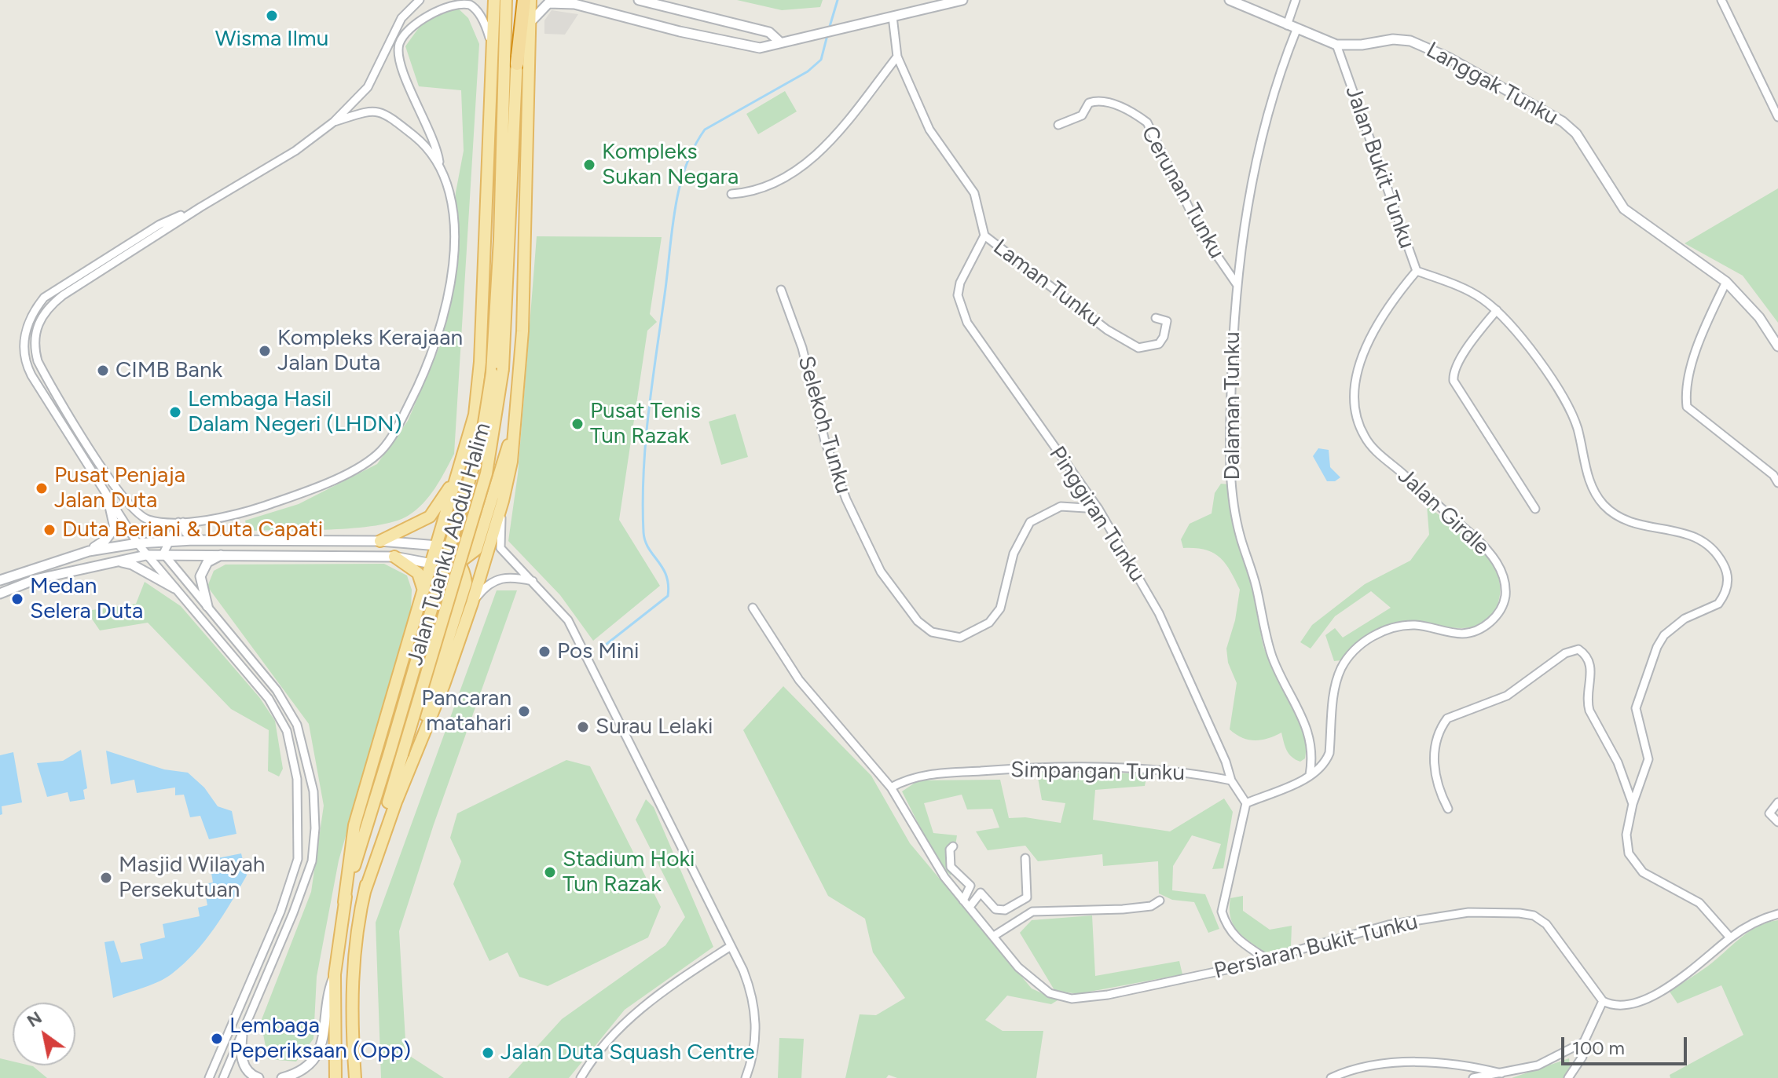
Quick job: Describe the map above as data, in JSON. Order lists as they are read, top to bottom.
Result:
{
  "streets": {
    "main road": ["Jalan Tuanku Abdul Halim"],
    "street": [
      "Langgak Tunku",
      "Jalan Bukit Tunku",
      "Cerunan Tunku",
      "Laman Tunku",
      "Dalaman Tunku",
      "Selekoh Tunku",
      "Jalan Girdle",
      "Pinggiran Tunku",
      "Simpangan Tunku",
      "Persiaran Bukit Tunku"
    ]
  },
  "crossings": [
    ["Langgak Tunku", "Jalan Bukit Tunku"],
    ["Langgak Tunku", "Dalaman Tunku"],
    ["Jalan Bukit Tunku", "Jalan Girdle"],
    ["Cerunan Tunku", "Dalaman Tunku"],
    ["Laman Tunku", "Pinggiran Tunku"],
    ["Dalaman Tunku", "Jalan Girdle"],
    ["Selekoh Tunku", "Pinggiran Tunku"],
    ["Jalan Girdle", "Pinggiran Tunku"],
    ["Pinggiran Tunku", "Simpangan Tunku"],
    ["Simpangan Tunku", "Persiaran Bukit Tunku"]
  ],
  "places": [
    "Wisma Ilmu",
    "Kompleks Sukan Negara",
    "Kompleks Kerajaan Jalan Duta",
    "CIMB Bank",
    "Lembaga Hasil Dalam Negeri (LHDN)",
    "Pusat Tenis Tun Razak",
    "Pusat Penjaja Jalan Duta",
    "Duta Beriani & Duta Capati",
    "Medan Selera Duta",
    "Pos Mini",
    "Pancaran matahari",
    "Surau Lelaki",
    "Stadium Hoki Tun Razak",
    "Masjid Wilayah Persekutuan",
    "Lembaga Peperiksaan (Opp)",
    "Jalan Duta Squash Centre"
  ],
  "scale_bar": "100 m",
  "north": "top left"
}
